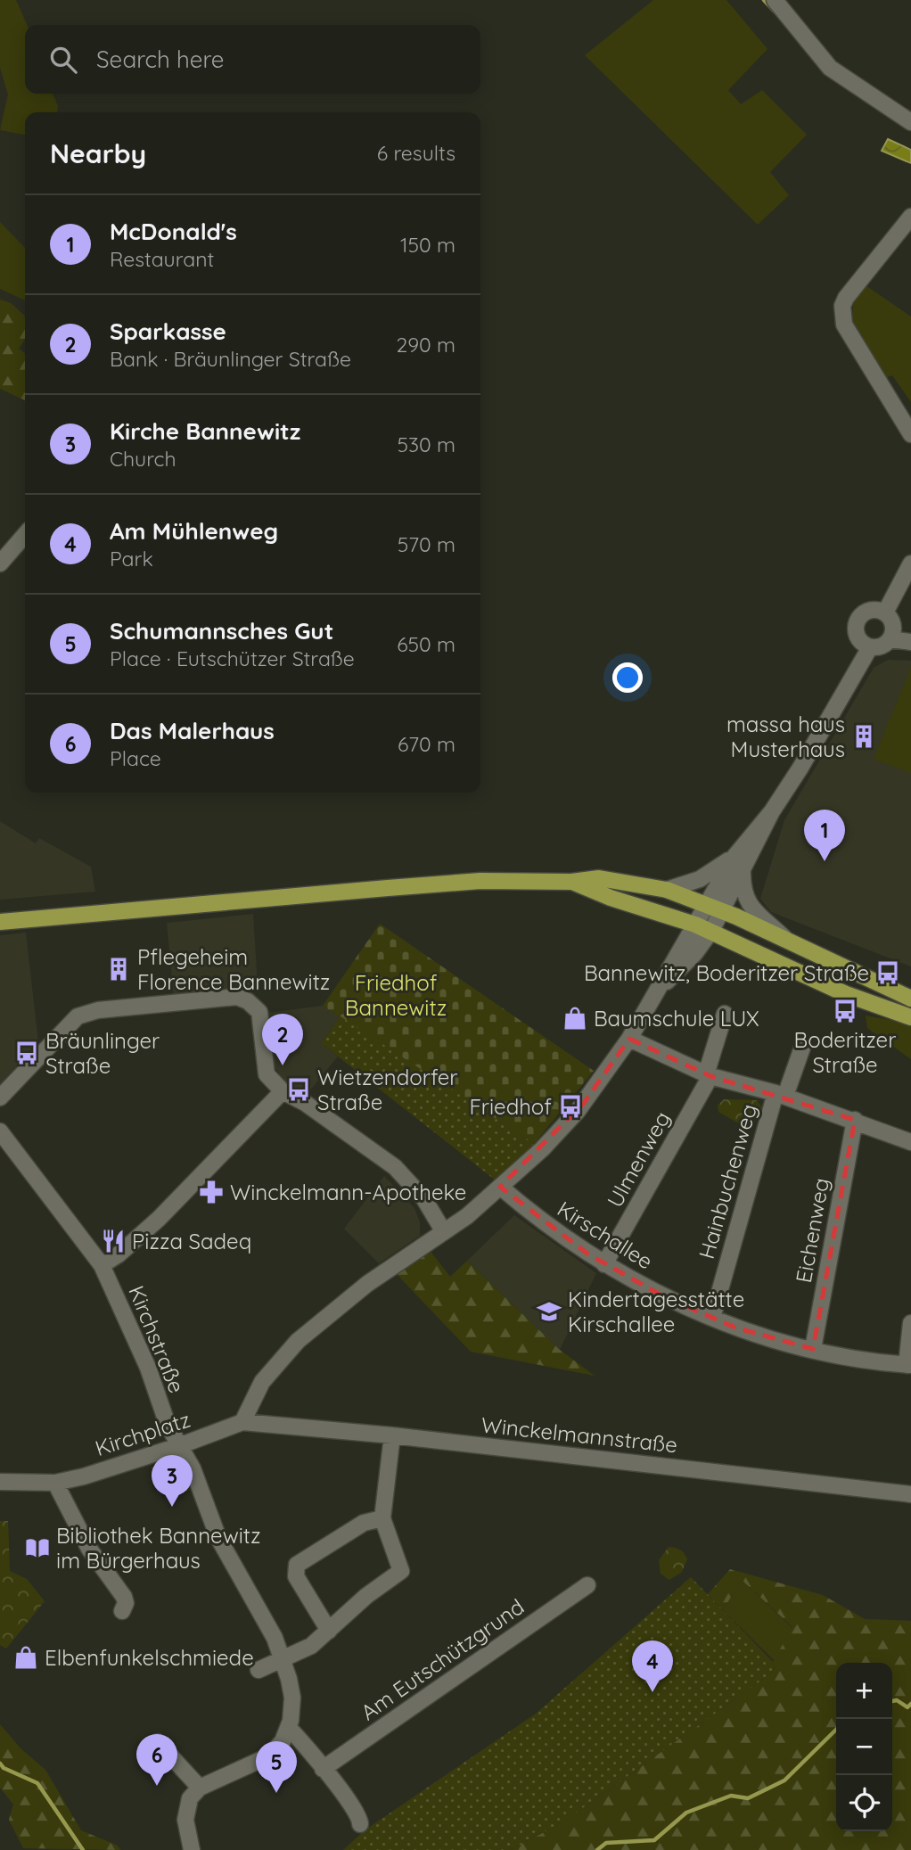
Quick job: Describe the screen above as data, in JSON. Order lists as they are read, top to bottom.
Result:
{
  "streets": {
    "street": [
      "Ulmenweg",
      "Hainbuchenweg",
      "Eichenweg",
      "Kirschallee",
      "Kirchstraße",
      "Kirchplatz",
      "Winckelmannstraße",
      "Am Eutschützgrund"
    ]
  },
  "crossings": [
    ["Ulmenweg", "Kirschallee"],
    ["Hainbuchenweg", "Kirschallee"],
    ["Eichenweg", "Kirschallee"],
    ["Kirchstraße", "Kirchplatz"],
    ["Kirchplatz", "Winckelmannstraße"]
  ],
  "parks": ["Friedhof Bannewitz"],
  "places": {
    "building": ["massa haus Musterhaus", "Pflegeheim Florence Bannewitz"],
    "bus stop": [
      "Bannewitz, Boderitzer Straße",
      "Boderitzer Straße",
      "Bräunlinger Straße",
      "Wietzendorfer Straße",
      "Friedhof"
    ],
    "shop": ["Baumschule LUX", "Elbenfunkelschmiede"],
    "pharmacy": ["Winckelmann-Apotheke"],
    "restaurant": ["Pizza Sadeq"],
    "school or university": ["Kindertagesstätte Kirschallee"],
    "library": ["Bibliothek Bannewitz im Bürgerhaus"]
  },
  "page": {
    "search": "Search here",
    "heading": ["Nearby", "6 results"],
    "list": [
      {
        "mark": "1",
        "name": "McDonald's",
        "note": "Restaurant",
        "value": "150 m"
      },
      {
        "mark": "2",
        "name": "Sparkasse",
        "note": "Bank · Bräunlinger Straße",
        "value": "290 m"
      },
      {
        "mark": "3",
        "name": "Kirche Bannewitz",
        "note": "Church",
        "value": "530 m"
      },
      {
        "mark": "4",
        "name": "Am Mühlenweg",
        "note": "Park",
        "value": "570 m"
      },
      {
        "mark": "5",
        "name": "Schumannsches Gut",
        "note": "Place · Eutschützer Straße",
        "value": "650 m"
      },
      {
        "mark": "6",
        "name": "Das Malerhaus",
        "note": "Place",
        "value": "670 m"
      }
    ],
    "pins": [
      "1",
      "2",
      "3",
      "4",
      "6",
      "5"
    ],
    "map_buttons": ["+", "−"]
  }
}
